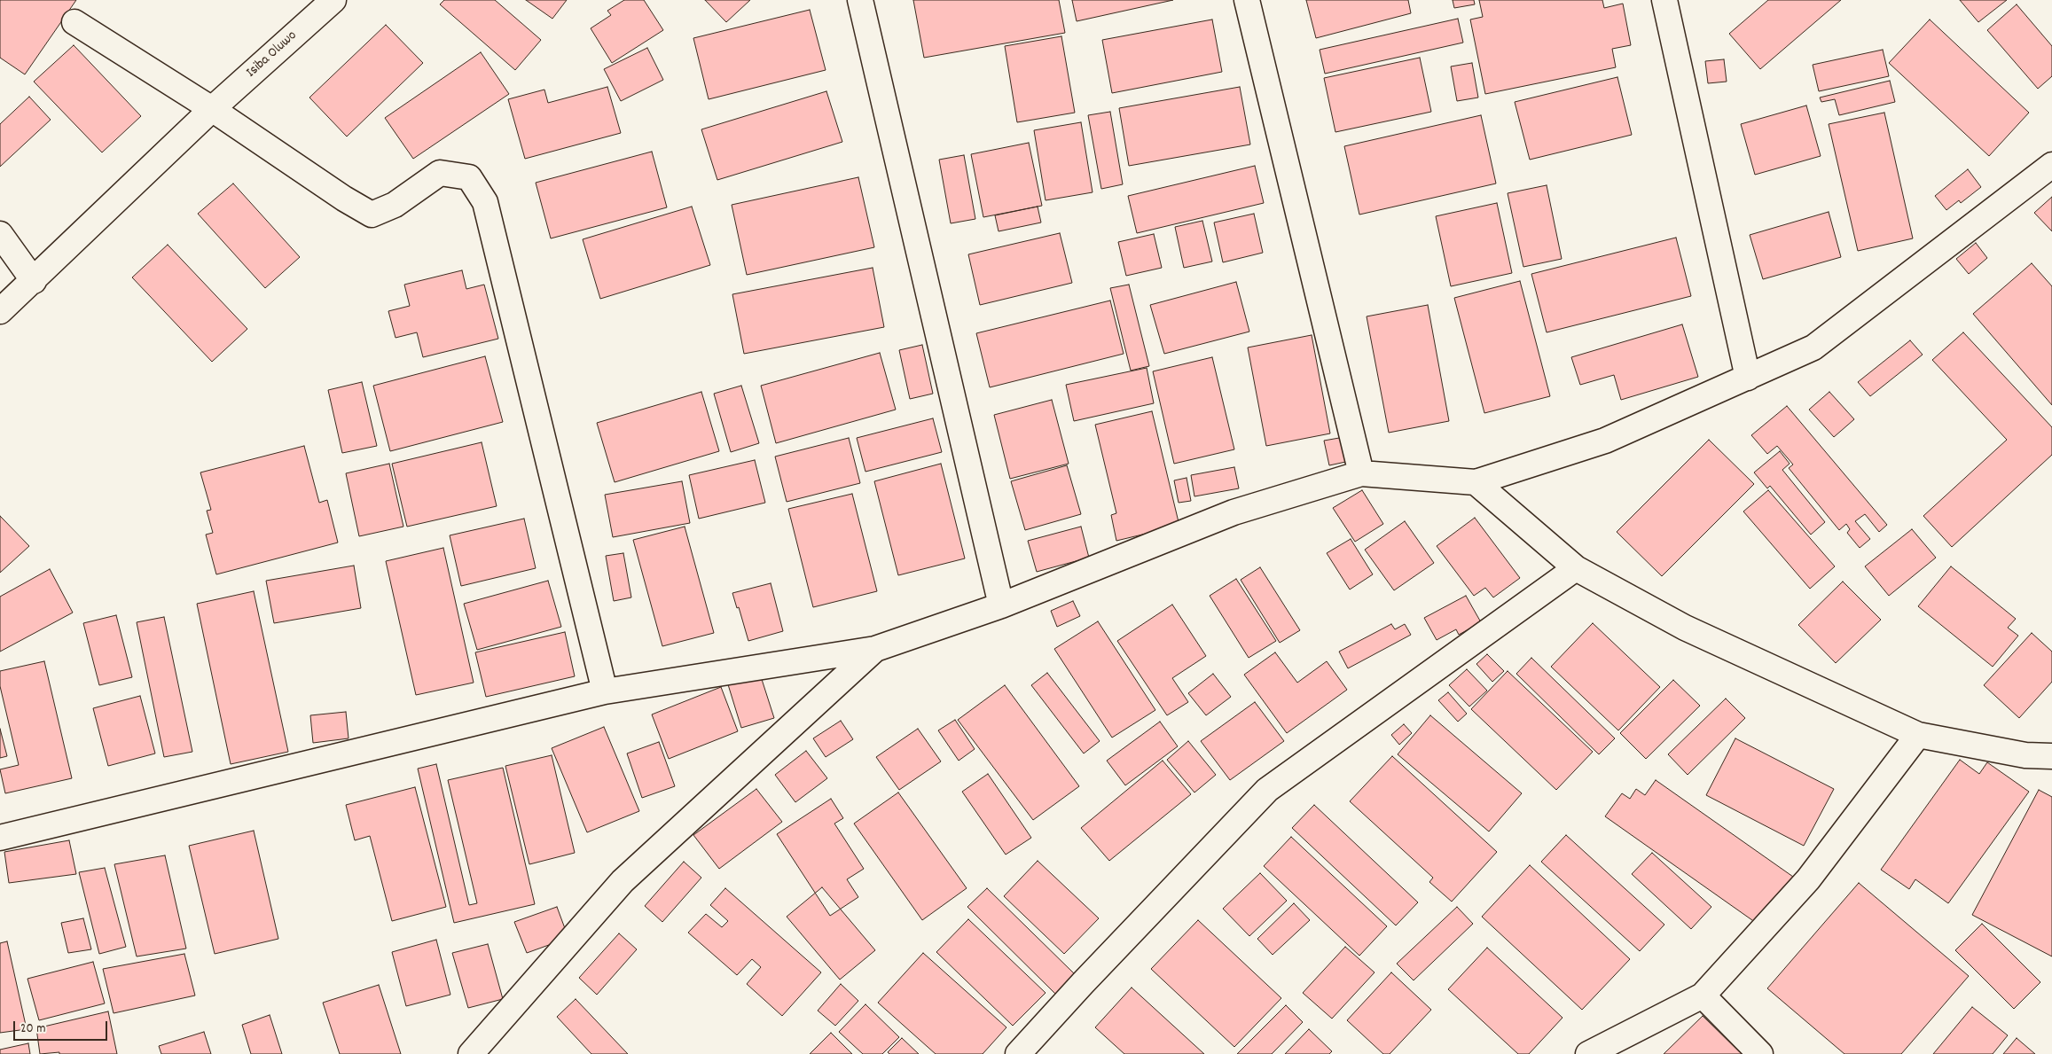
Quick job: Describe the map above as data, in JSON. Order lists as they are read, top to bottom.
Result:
{
  "streets": {
    "street": ["Isiba Oluwo"]
  },
  "scale_bar": "20 m"
}
